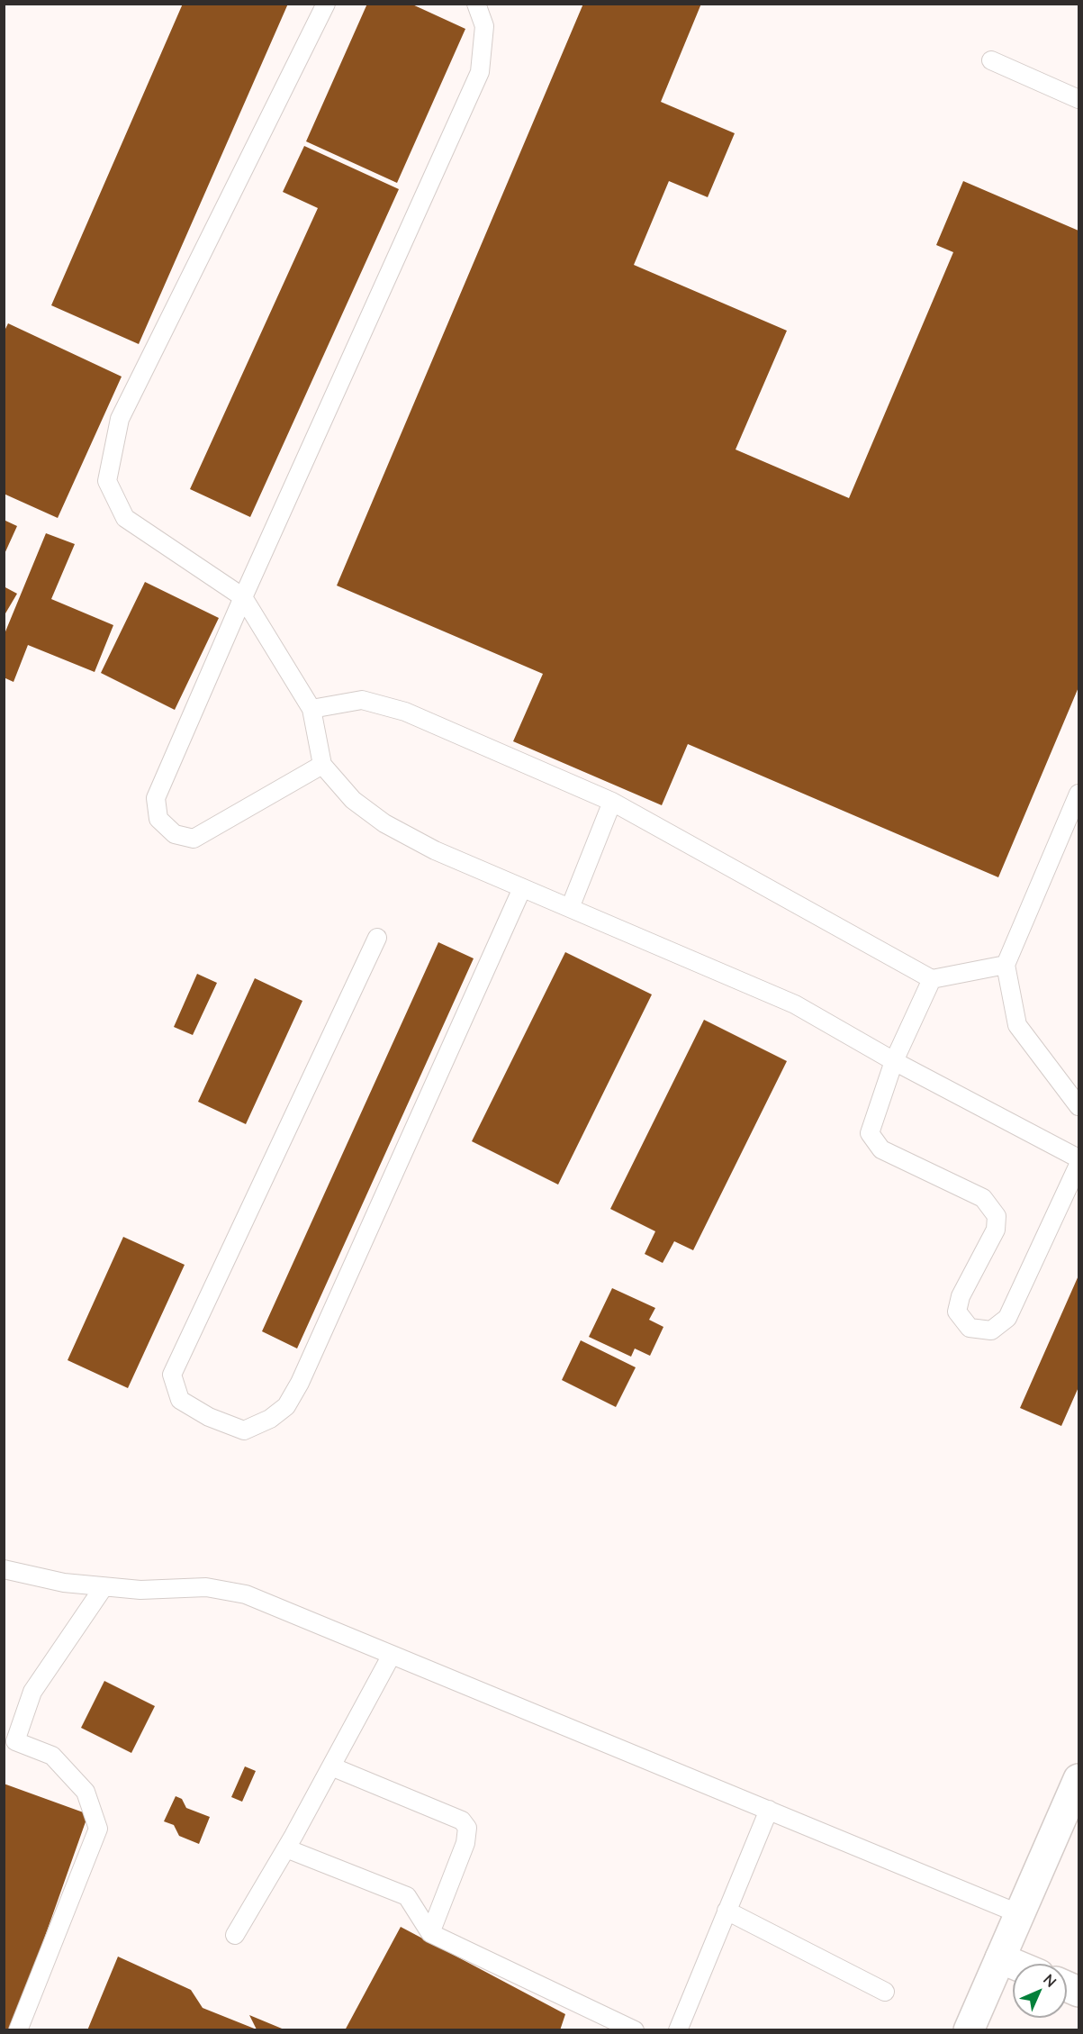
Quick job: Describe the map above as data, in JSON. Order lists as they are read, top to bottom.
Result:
{
  "north": "top right"
}
